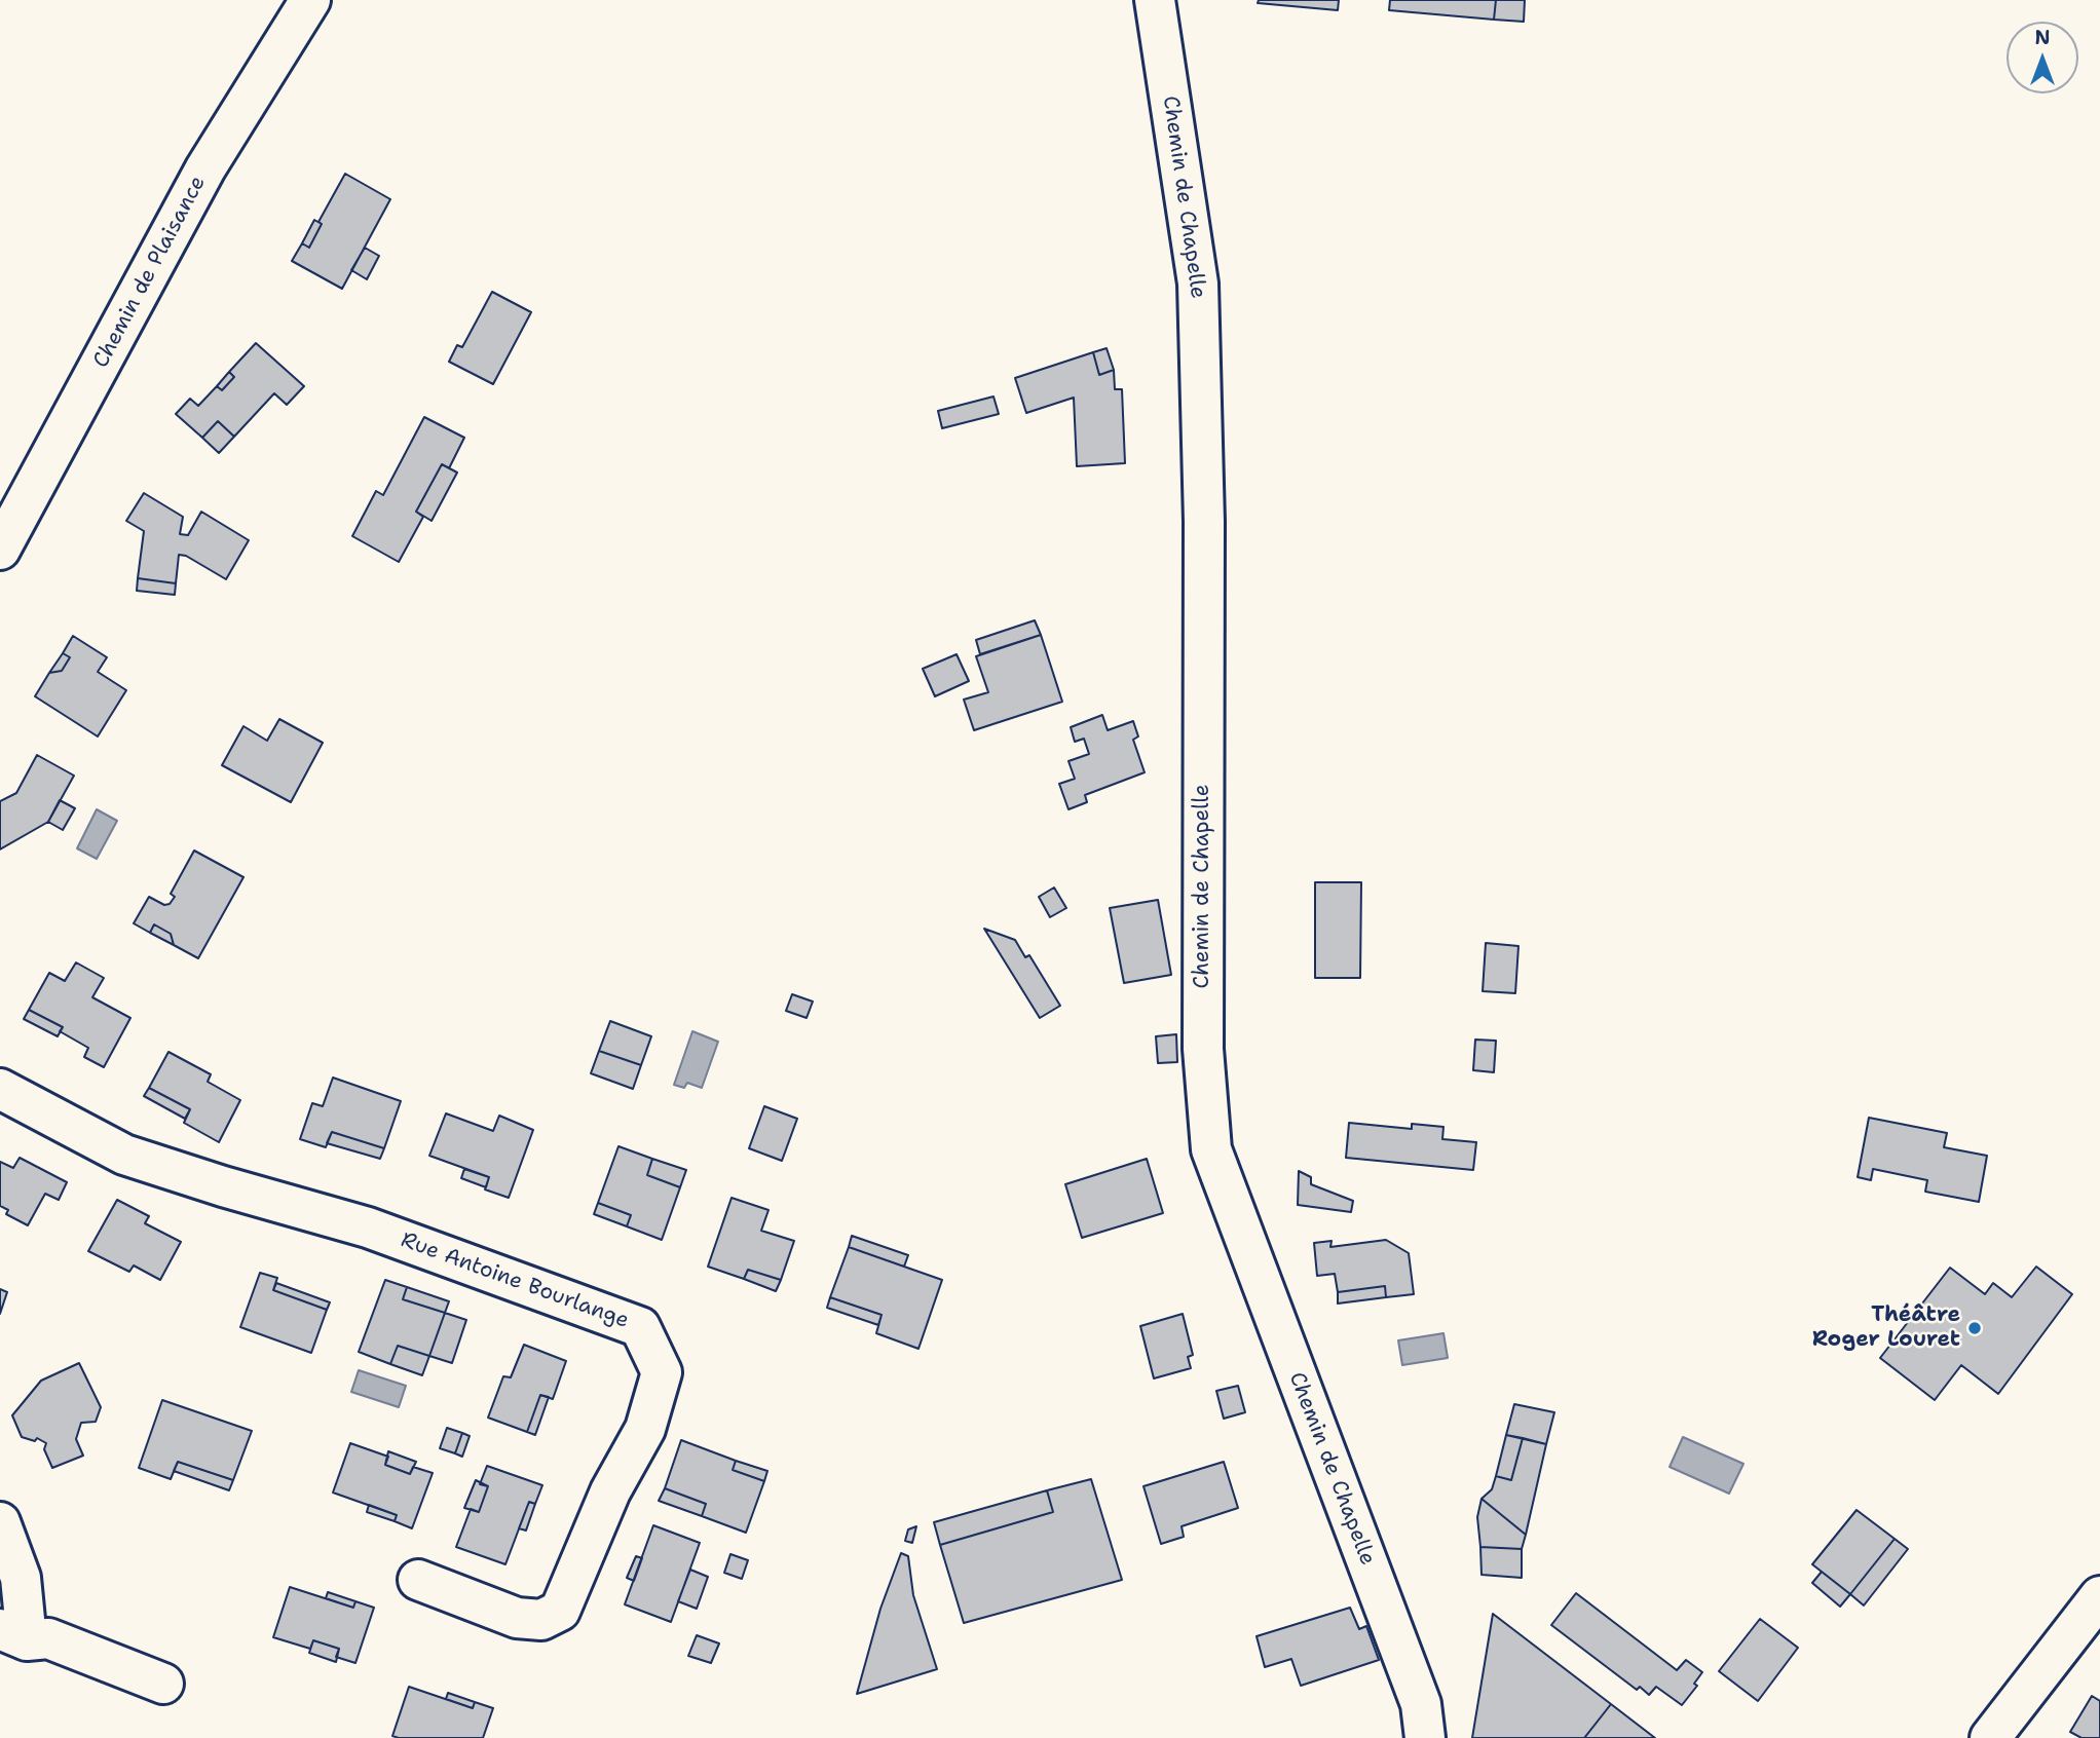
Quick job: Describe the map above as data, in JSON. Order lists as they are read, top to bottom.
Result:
{
  "streets": {
    "street": ["Chemin de Chapelle", "Chemin de Plaisance", "Rue Antoine Bourlange"]
  },
  "places": ["Théâtre Roger Louret"],
  "north": "top"
}
